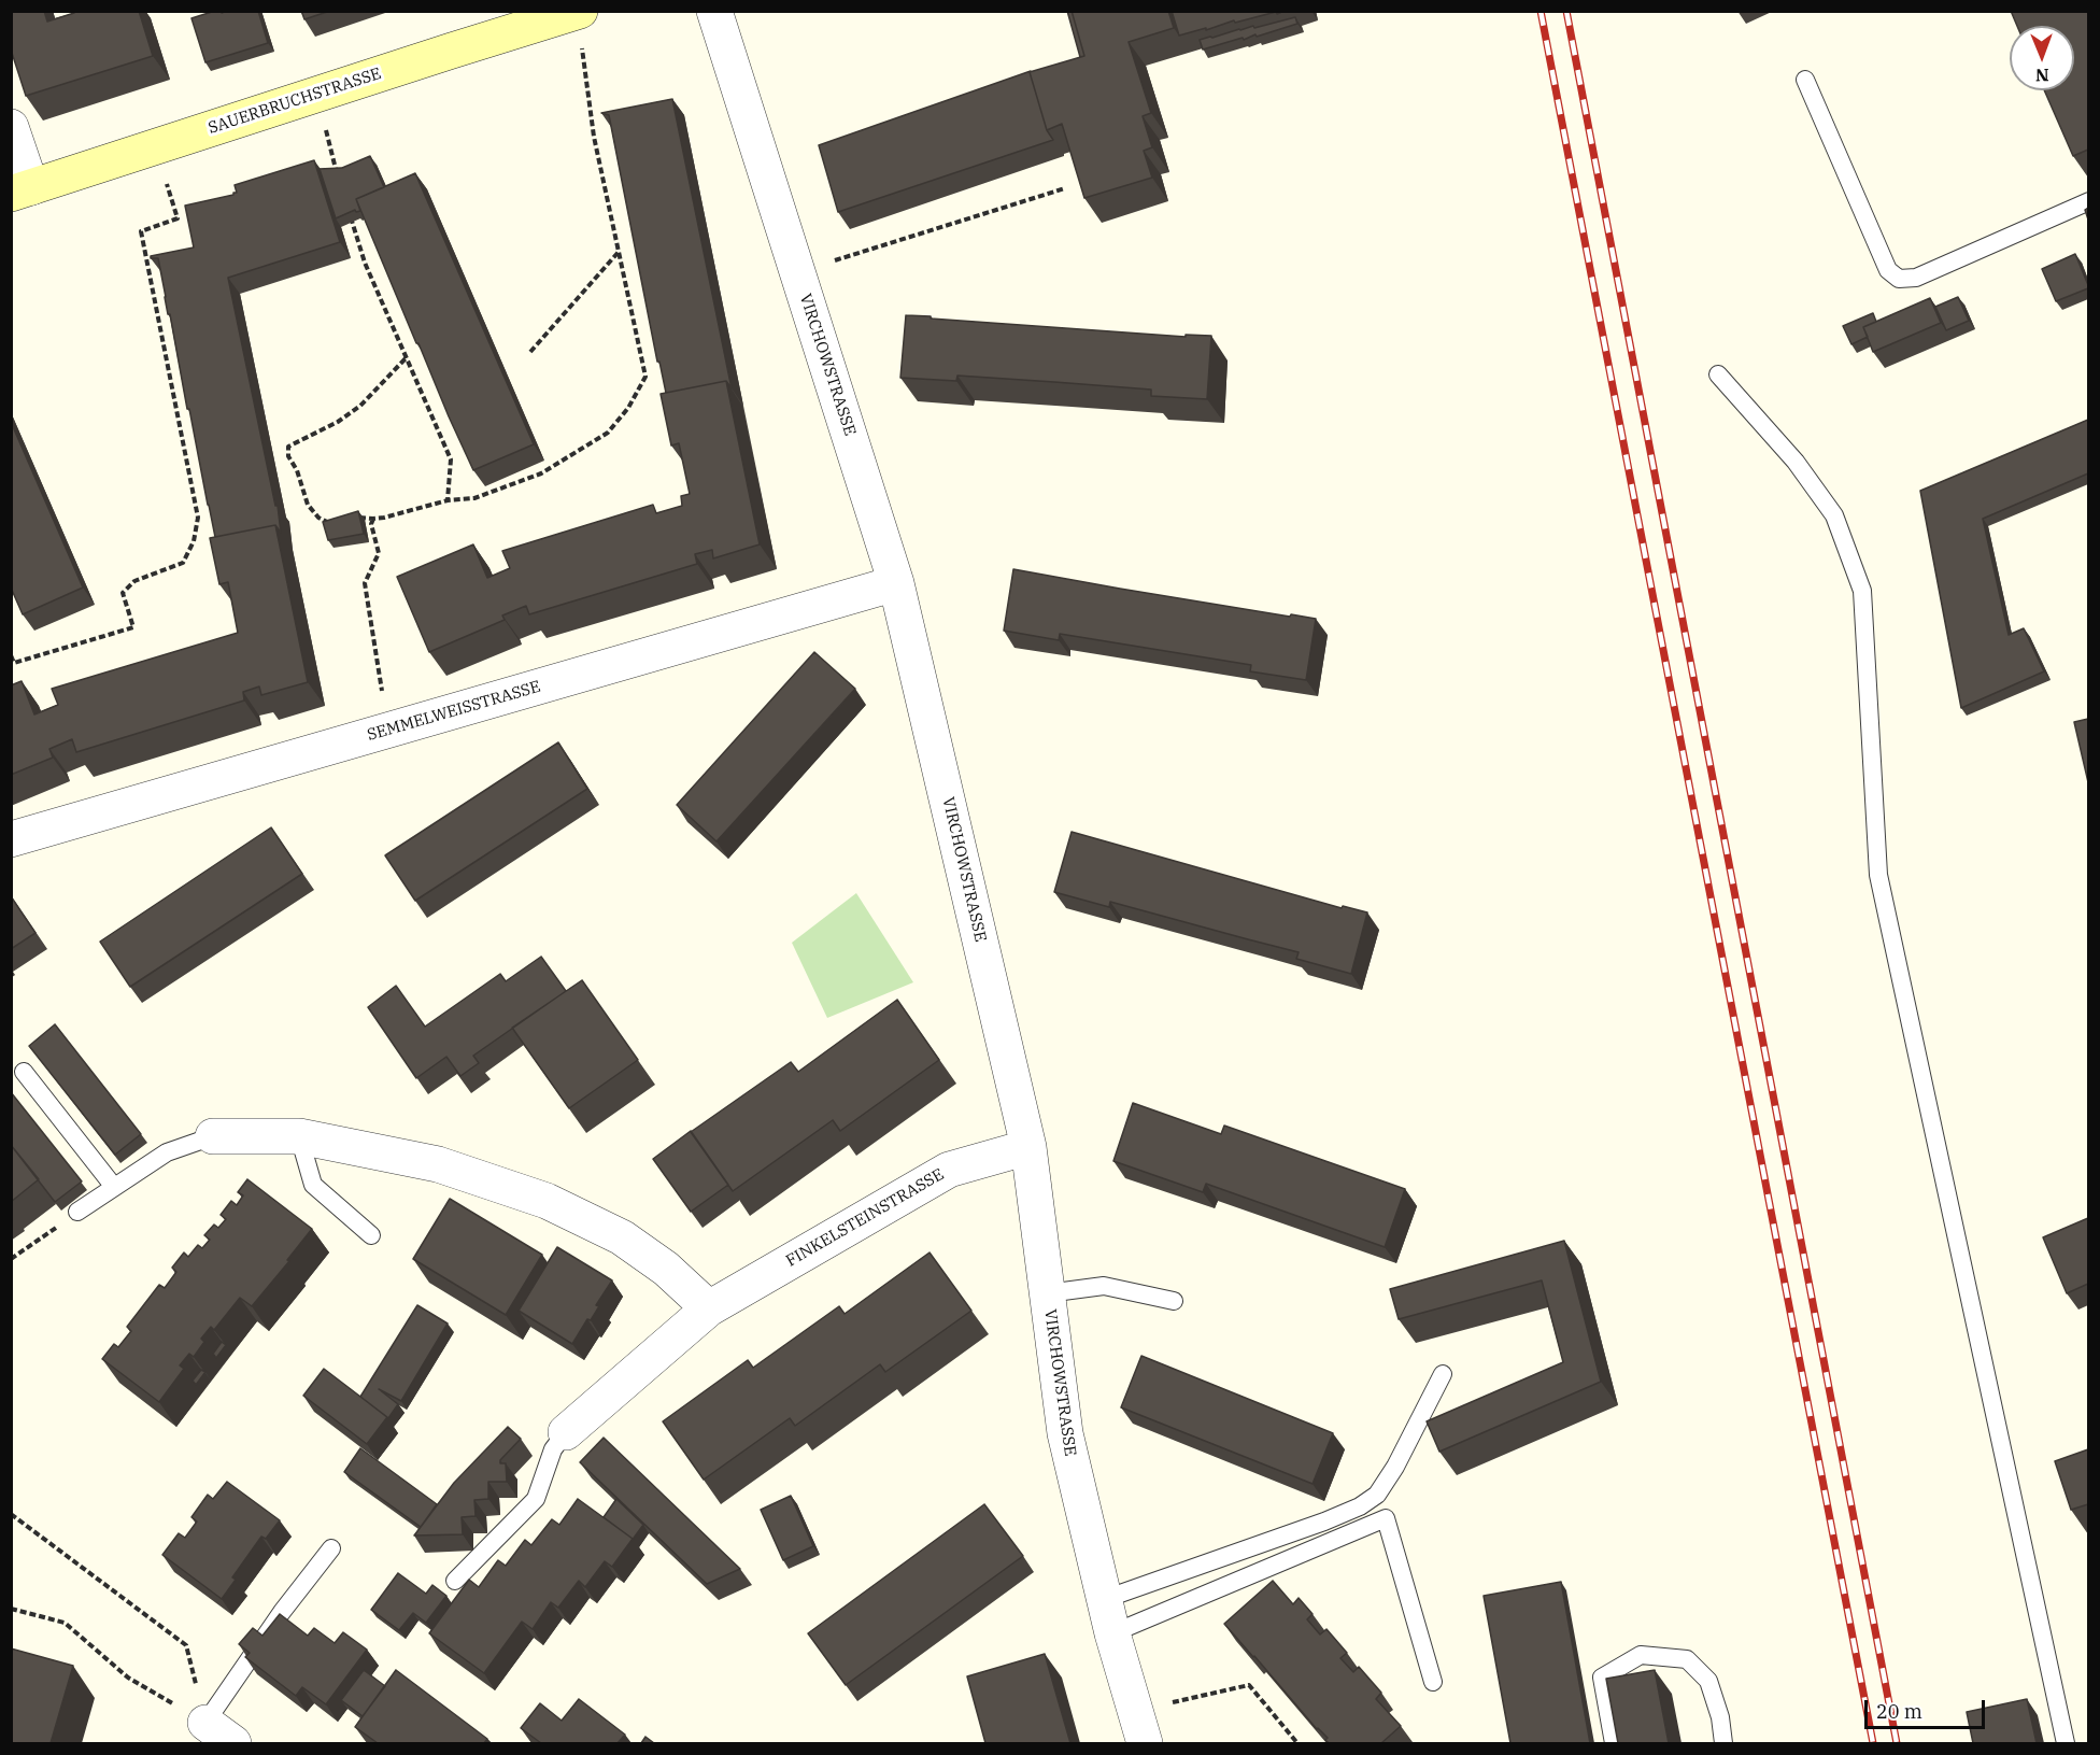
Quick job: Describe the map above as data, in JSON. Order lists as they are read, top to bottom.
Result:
{
  "streets": {
    "street": [
      "SAUERBRUCHSTRASSE",
      "VIRCHOWSTRASSE",
      "SEMMELWEISSTRASSE",
      "FINKELSTEINSTRASSE"
    ]
  },
  "crossings": [
    ["VIRCHOWSTRASSE", "SEMMELWEISSTRASSE"],
    ["VIRCHOWSTRASSE", "FINKELSTEINSTRASSE"]
  ],
  "scale_bar": "20 m",
  "north": "bottom"
}
